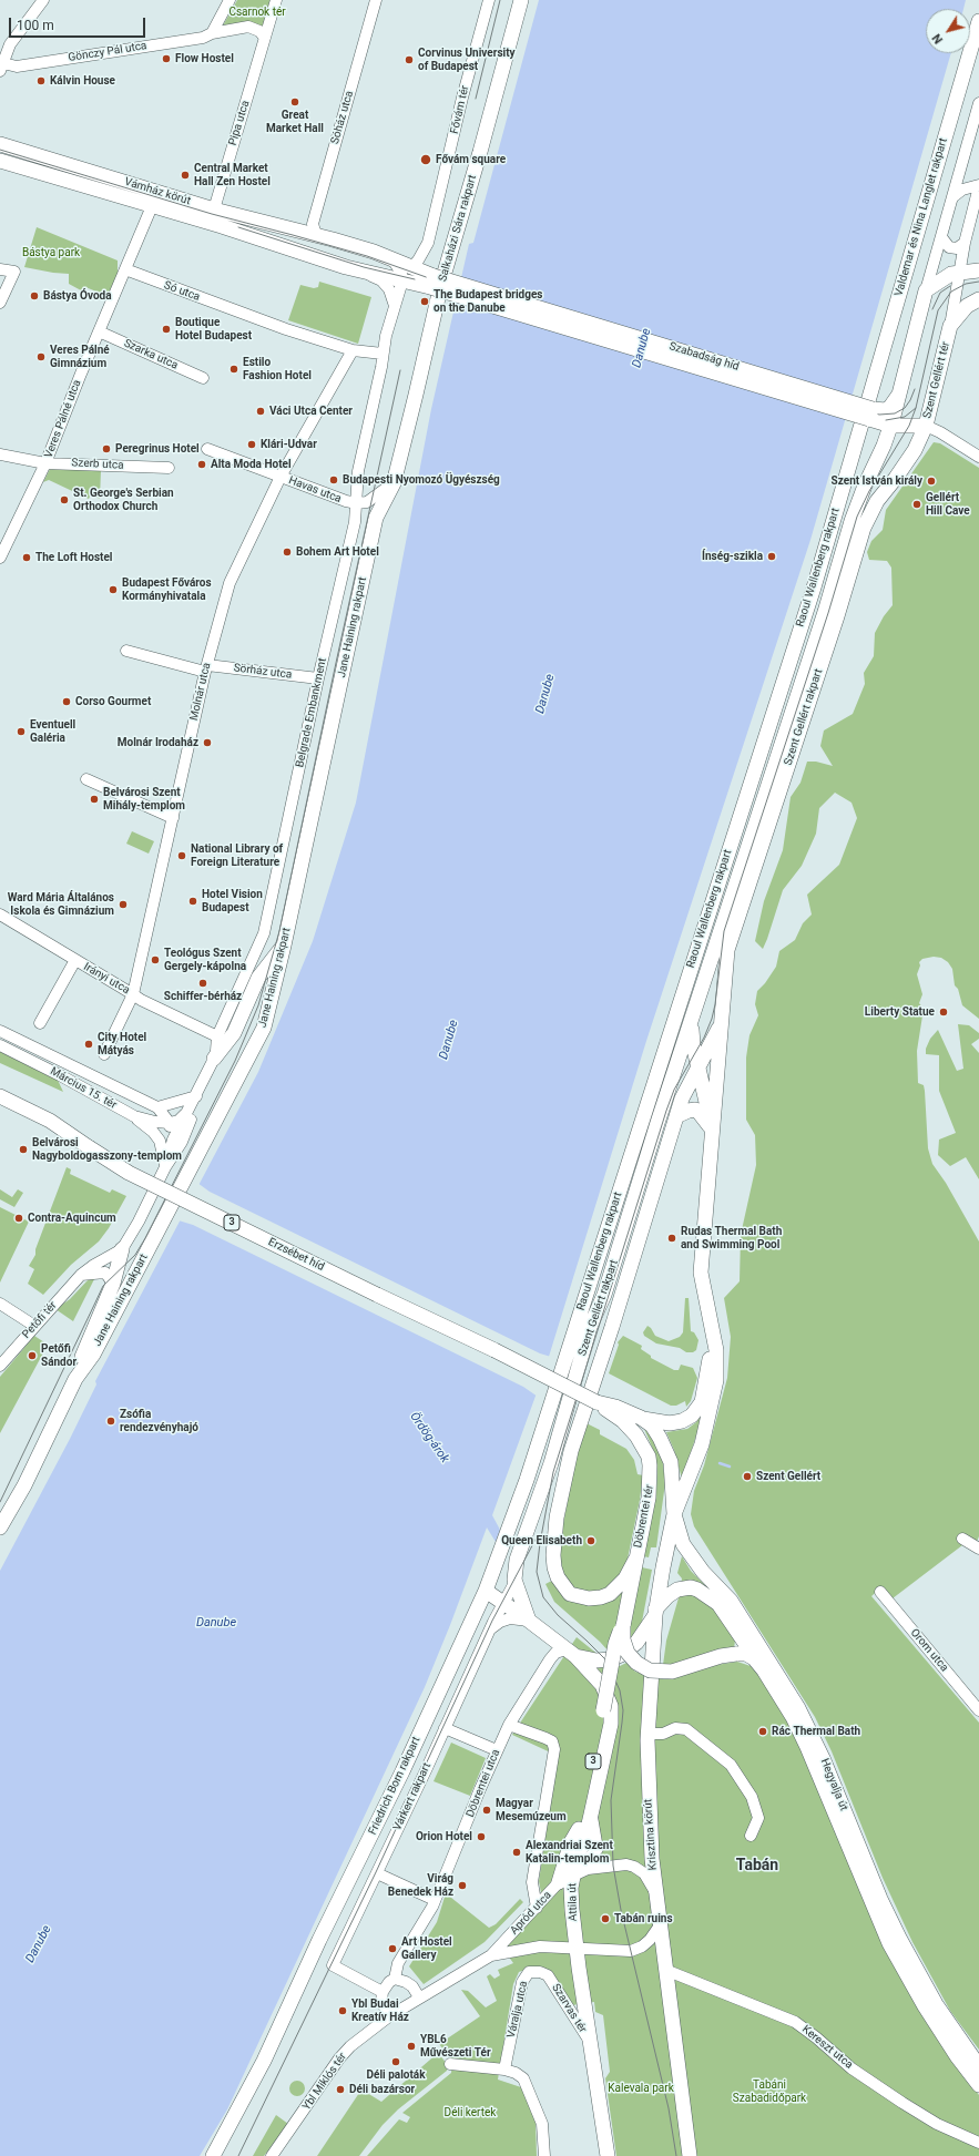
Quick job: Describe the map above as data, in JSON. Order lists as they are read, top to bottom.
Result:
{
  "streets": {
    "main road": [
      "Vámház körút",
      "Valdemar és Nina Langlet rakpart",
      "Salkaházi Sára rakpart",
      "Szabadság híd",
      "Szent Gellért tér",
      "Raoul Wallenberg rakpart",
      "Jane Haining rakpart",
      "Szent Gellért rakpart",
      "3",
      "Erzsébet híd",
      "Döbrentei tér",
      "Hegyalja út",
      "Friedrich Born rakpart",
      "Krisztina körút",
      "Attila út"
    ],
    "street": [
      "Gönczy Pál utca",
      "Fővám tér",
      "Sóház utca",
      "Pipa utca",
      "Só utca",
      "Szarka utca",
      "Veres Pálné utca",
      "Szerb utca",
      "Havas utca",
      "Sörház utca",
      "Molnár utca",
      "Belgrade Embankment",
      "Irányi utca",
      "Március 15. tér",
      "Petőfi tér",
      "Orom utca",
      "Döbrentei utca",
      "Várkert rakpart",
      "Apród utca",
      "Szarvas tér",
      "Váralja utca",
      "Kereszt utca",
      "Ybl Miklós tér"
    ]
  },
  "crossings": [
    ["Sóház utca", "Vámház körút"],
    ["Pipa utca", "Vámház körút"],
    ["Vámház körút", "Veres Pálné utca"],
    ["Valdemar és Nina Langlet rakpart", "Szabadság híd"],
    ["Valdemar és Nina Langlet rakpart", "Szent Gellért tér"],
    ["Valdemar és Nina Langlet rakpart", "Raoul Wallenberg rakpart"],
    ["Salkaházi Sára rakpart", "Havas utca"],
    ["Salkaházi Sára rakpart", "Jane Haining rakpart"],
    ["Só utca", "Veres Pálné utca"],
    ["Só utca", "Molnár utca"],
    ["Szarka utca", "Veres Pálné utca"],
    ["Szabadság híd", "Szent Gellért tér"],
    ["Szabadság híd", "Raoul Wallenberg rakpart"],
    ["Szent Gellért tér", "Raoul Wallenberg rakpart"],
    ["Szent Gellért tér", "Szent Gellért rakpart"],
    ["Veres Pálné utca", "Szerb utca"],
    ["Havas utca", "Jane Haining rakpart"],
    ["Havas utca", "Molnár utca"],
    ["Havas utca", "Belgrade Embankment"],
    ["Raoul Wallenberg rakpart", "Friedrich Born rakpart"],
    ["Sörház utca", "Molnár utca"],
    ["Sörház utca", "Belgrade Embankment"],
    ["Molnár utca", "Irányi utca"],
    ["Belgrade Embankment", "Irányi utca"],
    ["Belgrade Embankment", "Március 15. tér"],
    ["Belgrade Embankment", "Petőfi tér"],
    ["Szent Gellért rakpart", "3"],
    ["Szent Gellért rakpart", "Döbrentei tér"],
    ["Szent Gellért rakpart", "Hegyalja út"],
    ["Szent Gellért rakpart", "Várkert rakpart"],
    ["Szent Gellért rakpart", "Krisztina körút"],
    ["3", "Erzsébet híd"],
    ["3", "Döbrentei tér"],
    ["3", "Hegyalja út"],
    ["3", "Krisztina körút"],
    ["3", "Attila út"],
    ["3", "Apród utca"],
    ["Erzsébet híd", "Döbrentei tér"],
    ["Döbrentei utca", "Várkert rakpart"],
    ["Döbrentei utca", "Attila út"],
    ["Hegyalja út", "Krisztina körút"],
    ["Krisztina körút", "Attila út"],
    ["Krisztina körút", "Apród utca"],
    ["Krisztina körút", "Kereszt utca"],
    ["Attila út", "Apród utca"],
    ["Attila út", "Szarvas tér"],
    ["Apród utca", "Ybl Miklós tér"],
    ["Szarvas tér", "Váralja utca"]
  ],
  "districts": ["Tabán"],
  "water": ["Danube", "Ördög-árok"],
  "parks": [
    "Csarnok tér",
    "Bástya park",
    "Tabáni Szabadidőpark",
    "Kalevala park",
    "Déli kertek"
  ],
  "places": [
    "Flow Hostel",
    "Corvinus University of Budapest",
    "Kálvin House",
    "Great Market Hall",
    "Fővám square",
    "Central Market Hall Zen Hostel",
    "Bástya Óvoda",
    "The Budapest bridges on the Danube",
    "Boutique Hotel Budapest",
    "Veres Pálné Gimnázium",
    "Estilo Fashion Hotel",
    "Váci Utca Center",
    "Klári-Udvar",
    "Peregrinus Hotel",
    "Alta Moda Hotel",
    "Budapesti Nyomozó Ügyészség",
    "Szent István király",
    "St. George's Serbian Orthodox Church",
    "Gellért Hill Cave",
    "Bohem Art Hotel",
    "Ínség-szikla",
    "The Loft Hostel",
    "Budapest Főváros Kormányhivatala",
    "Corso Gourmet",
    "Eventuell Galéria",
    "Molnár Irodaház",
    "Belvárosi Szent Mihály-templom",
    "National Library of Foreign Literature",
    "Hotel Vision Budapest",
    "Ward Mária Általános Iskola és Gimnázium",
    "Teológus Szent Gergely-kápolna",
    "Schiffer-bérház",
    "Liberty Statue",
    "City Hotel Mátyás",
    "Belvárosi Nagyboldogasszony-templom",
    "Contra-Aquincum",
    "Rudas Thermal Bath and Swimming Pool",
    "Petőfi Sándor",
    "Zsófia rendezvényhajó",
    "Szent Gellért",
    "Queen Elisabeth",
    "Rác Thermal Bath",
    "Magyar Mesemúzeum",
    "Orion Hotel",
    "Alexandriai Szent Katalin-templom",
    "Virág Benedek Ház",
    "Tabán ruins",
    "Art Hostel Gallery",
    "Ybl Budai Kreatív Ház",
    "YBL6 Művészeti Tér",
    "Déli paloták",
    "Déli bazársor"
  ],
  "scale_bar": "100 m",
  "north": "bottom left"
}
